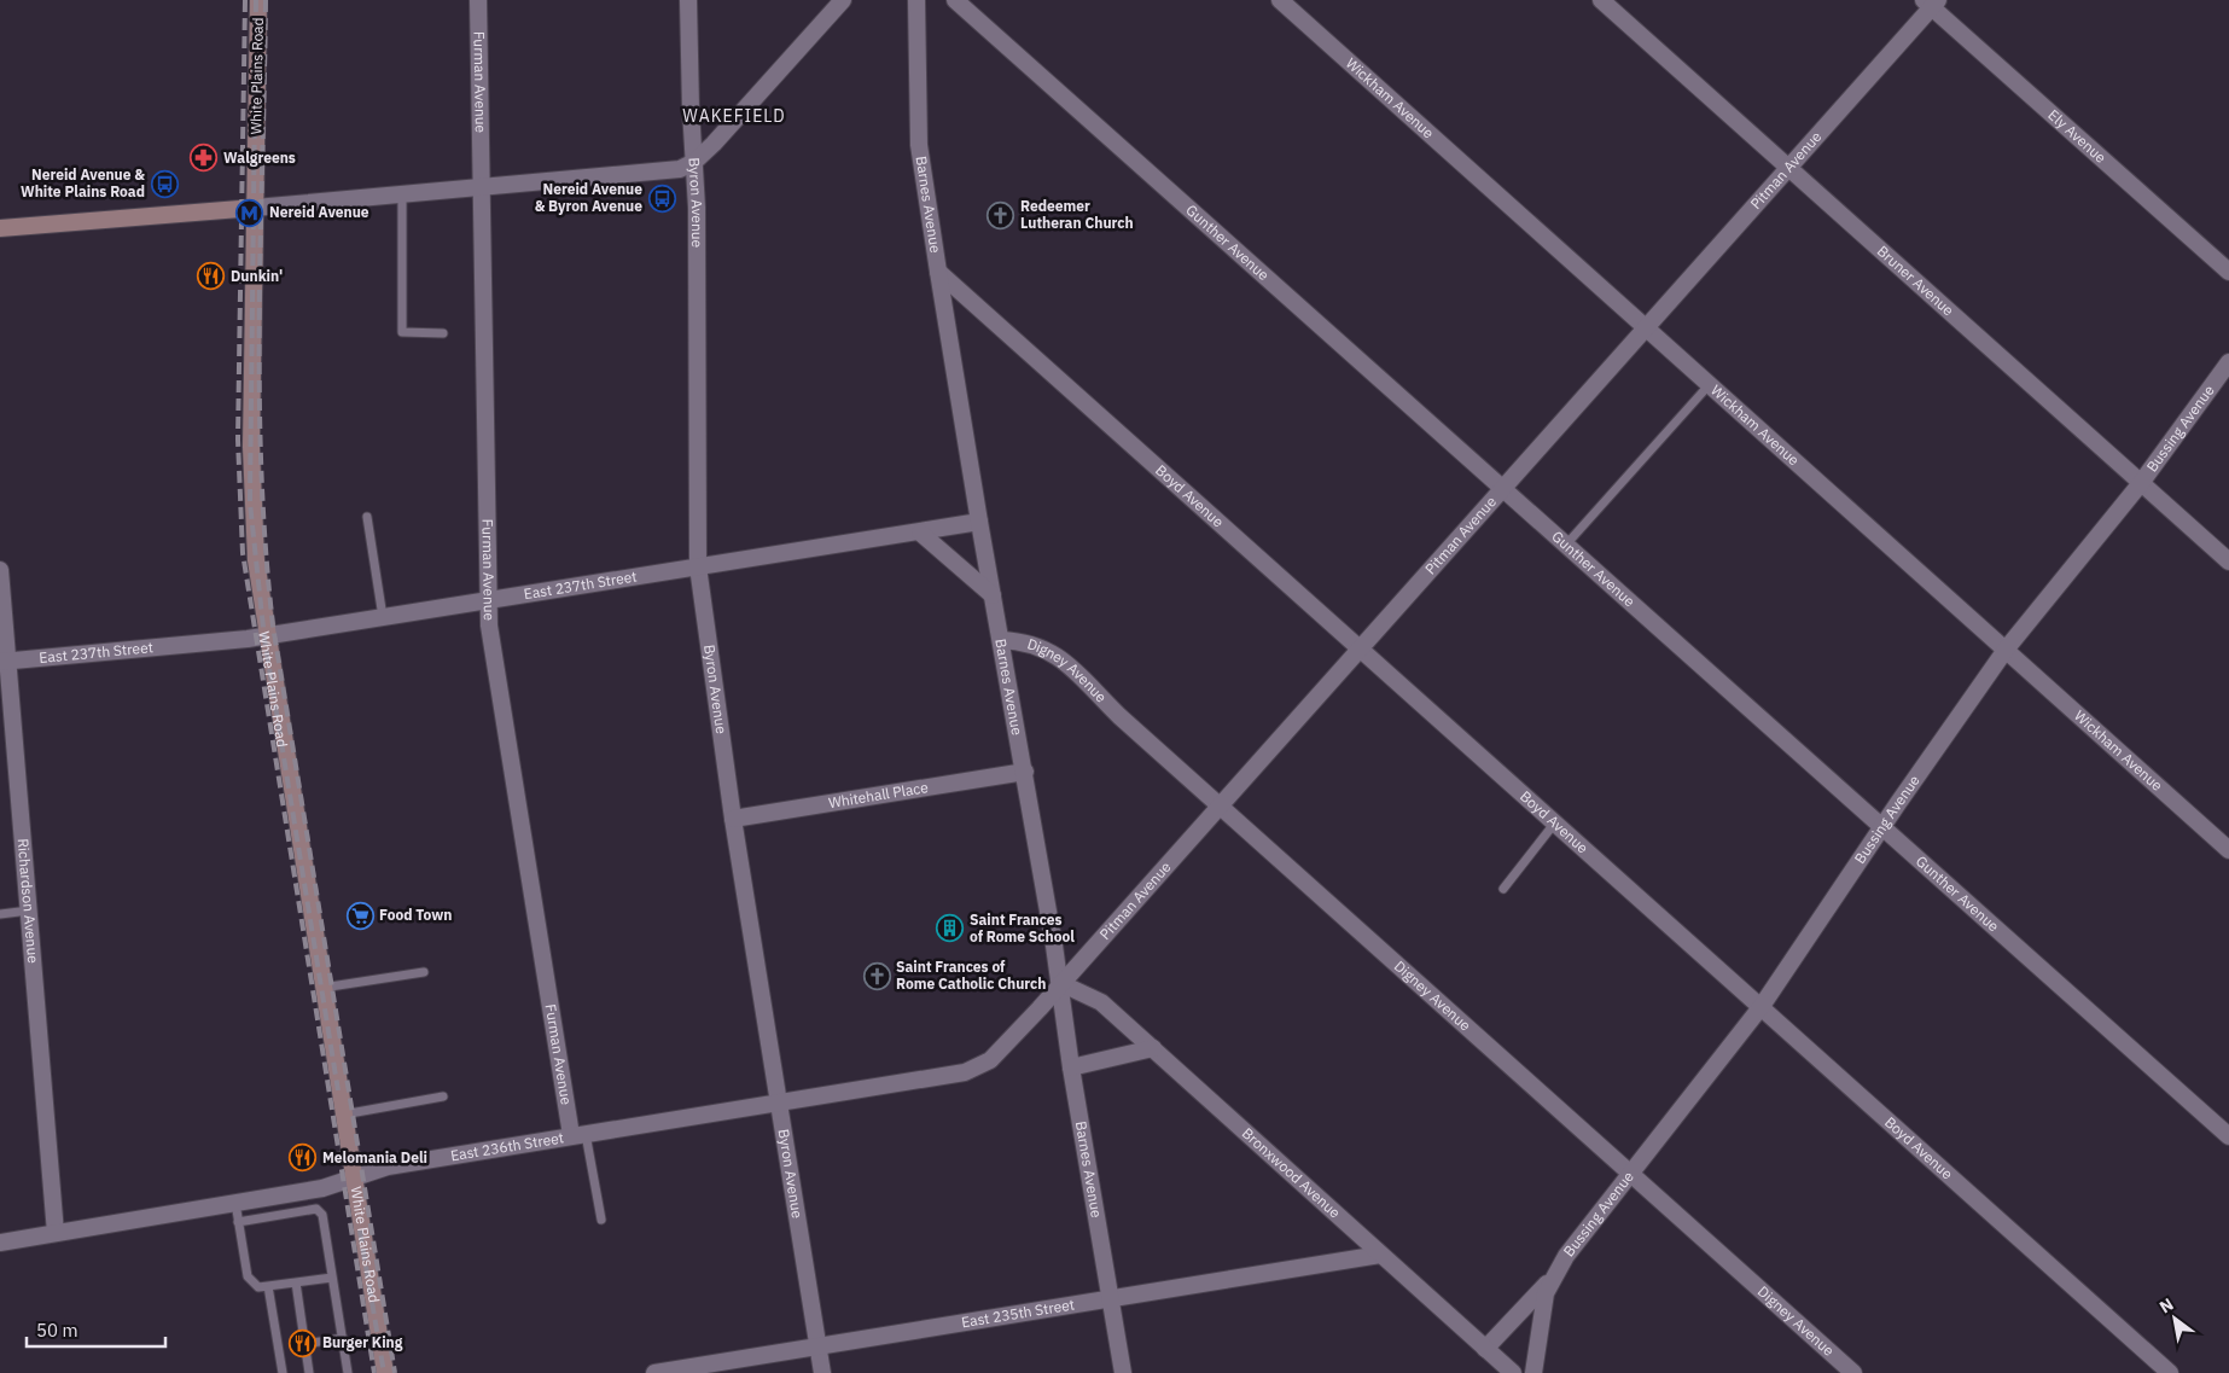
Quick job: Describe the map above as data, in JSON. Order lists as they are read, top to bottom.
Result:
{
  "streets": {
    "main road": ["White Plains Road"],
    "street": [
      "Furman Avenue",
      "Wickham Avenue",
      "Ely Avenue",
      "Pitman Avenue",
      "Byron Avenue",
      "Barnes Avenue",
      "Gunther Avenue",
      "Bruner Avenue",
      "Bussing Avenue",
      "Boyd Avenue",
      "East 237th Street",
      "Digney Avenue",
      "Whitehall Place",
      "Richardson Avenue",
      "East 236th Street",
      "Bronxwood Avenue",
      "East 235th Street"
    ]
  },
  "crossings": [
    ["White Plains Road", "East 237th Street"],
    ["White Plains Road", "East 236th Street"],
    ["Furman Avenue", "East 237th Street"],
    ["Furman Avenue", "East 236th Street"],
    ["Wickham Avenue", "Pitman Avenue"],
    ["Wickham Avenue", "Bussing Avenue"],
    ["Ely Avenue", "Pitman Avenue"],
    ["Pitman Avenue", "Barnes Avenue"],
    ["Pitman Avenue", "Gunther Avenue"],
    ["Pitman Avenue", "Bruner Avenue"],
    ["Pitman Avenue", "Boyd Avenue"],
    ["Pitman Avenue", "Digney Avenue"],
    ["Pitman Avenue", "East 236th Street"],
    ["Pitman Avenue", "Bronxwood Avenue"],
    ["Byron Avenue", "East 237th Street"],
    ["Byron Avenue", "Whitehall Place"],
    ["Byron Avenue", "East 236th Street"],
    ["Byron Avenue", "East 235th Street"],
    ["Barnes Avenue", "Boyd Avenue"],
    ["Barnes Avenue", "East 237th Street"],
    ["Barnes Avenue", "Digney Avenue"],
    ["Barnes Avenue", "Whitehall Place"],
    ["Barnes Avenue", "Bronxwood Avenue"],
    ["Barnes Avenue", "East 235th Street"],
    ["Gunther Avenue", "Bussing Avenue"],
    ["Bruner Avenue", "Bussing Avenue"],
    ["Bussing Avenue", "Boyd Avenue"],
    ["Bussing Avenue", "Digney Avenue"],
    ["Bussing Avenue", "Bronxwood Avenue"],
    ["East 237th Street", "Richardson Avenue"],
    ["Richardson Avenue", "East 236th Street"],
    ["Bronxwood Avenue", "East 235th Street"]
  ],
  "districts": ["WAKEFIELD"],
  "places": {
    "pharmacy": ["Walgreens"],
    "bus stop": ["Nereid Avenue & White Plains Road", "Nereid Avenue & Byron Avenue"],
    "metro station": ["Nereid Avenue"],
    "church": ["Redeemer Lutheran Church", "Saint Frances of Rome Catholic Church"],
    "restaurant": ["Dunkin'", "Melomania Deli", "Burger King"],
    "supermarket": ["Food Town"],
    "building": ["Saint Frances of Rome School"]
  },
  "scale_bar": "50 m",
  "north": "top left"
}
